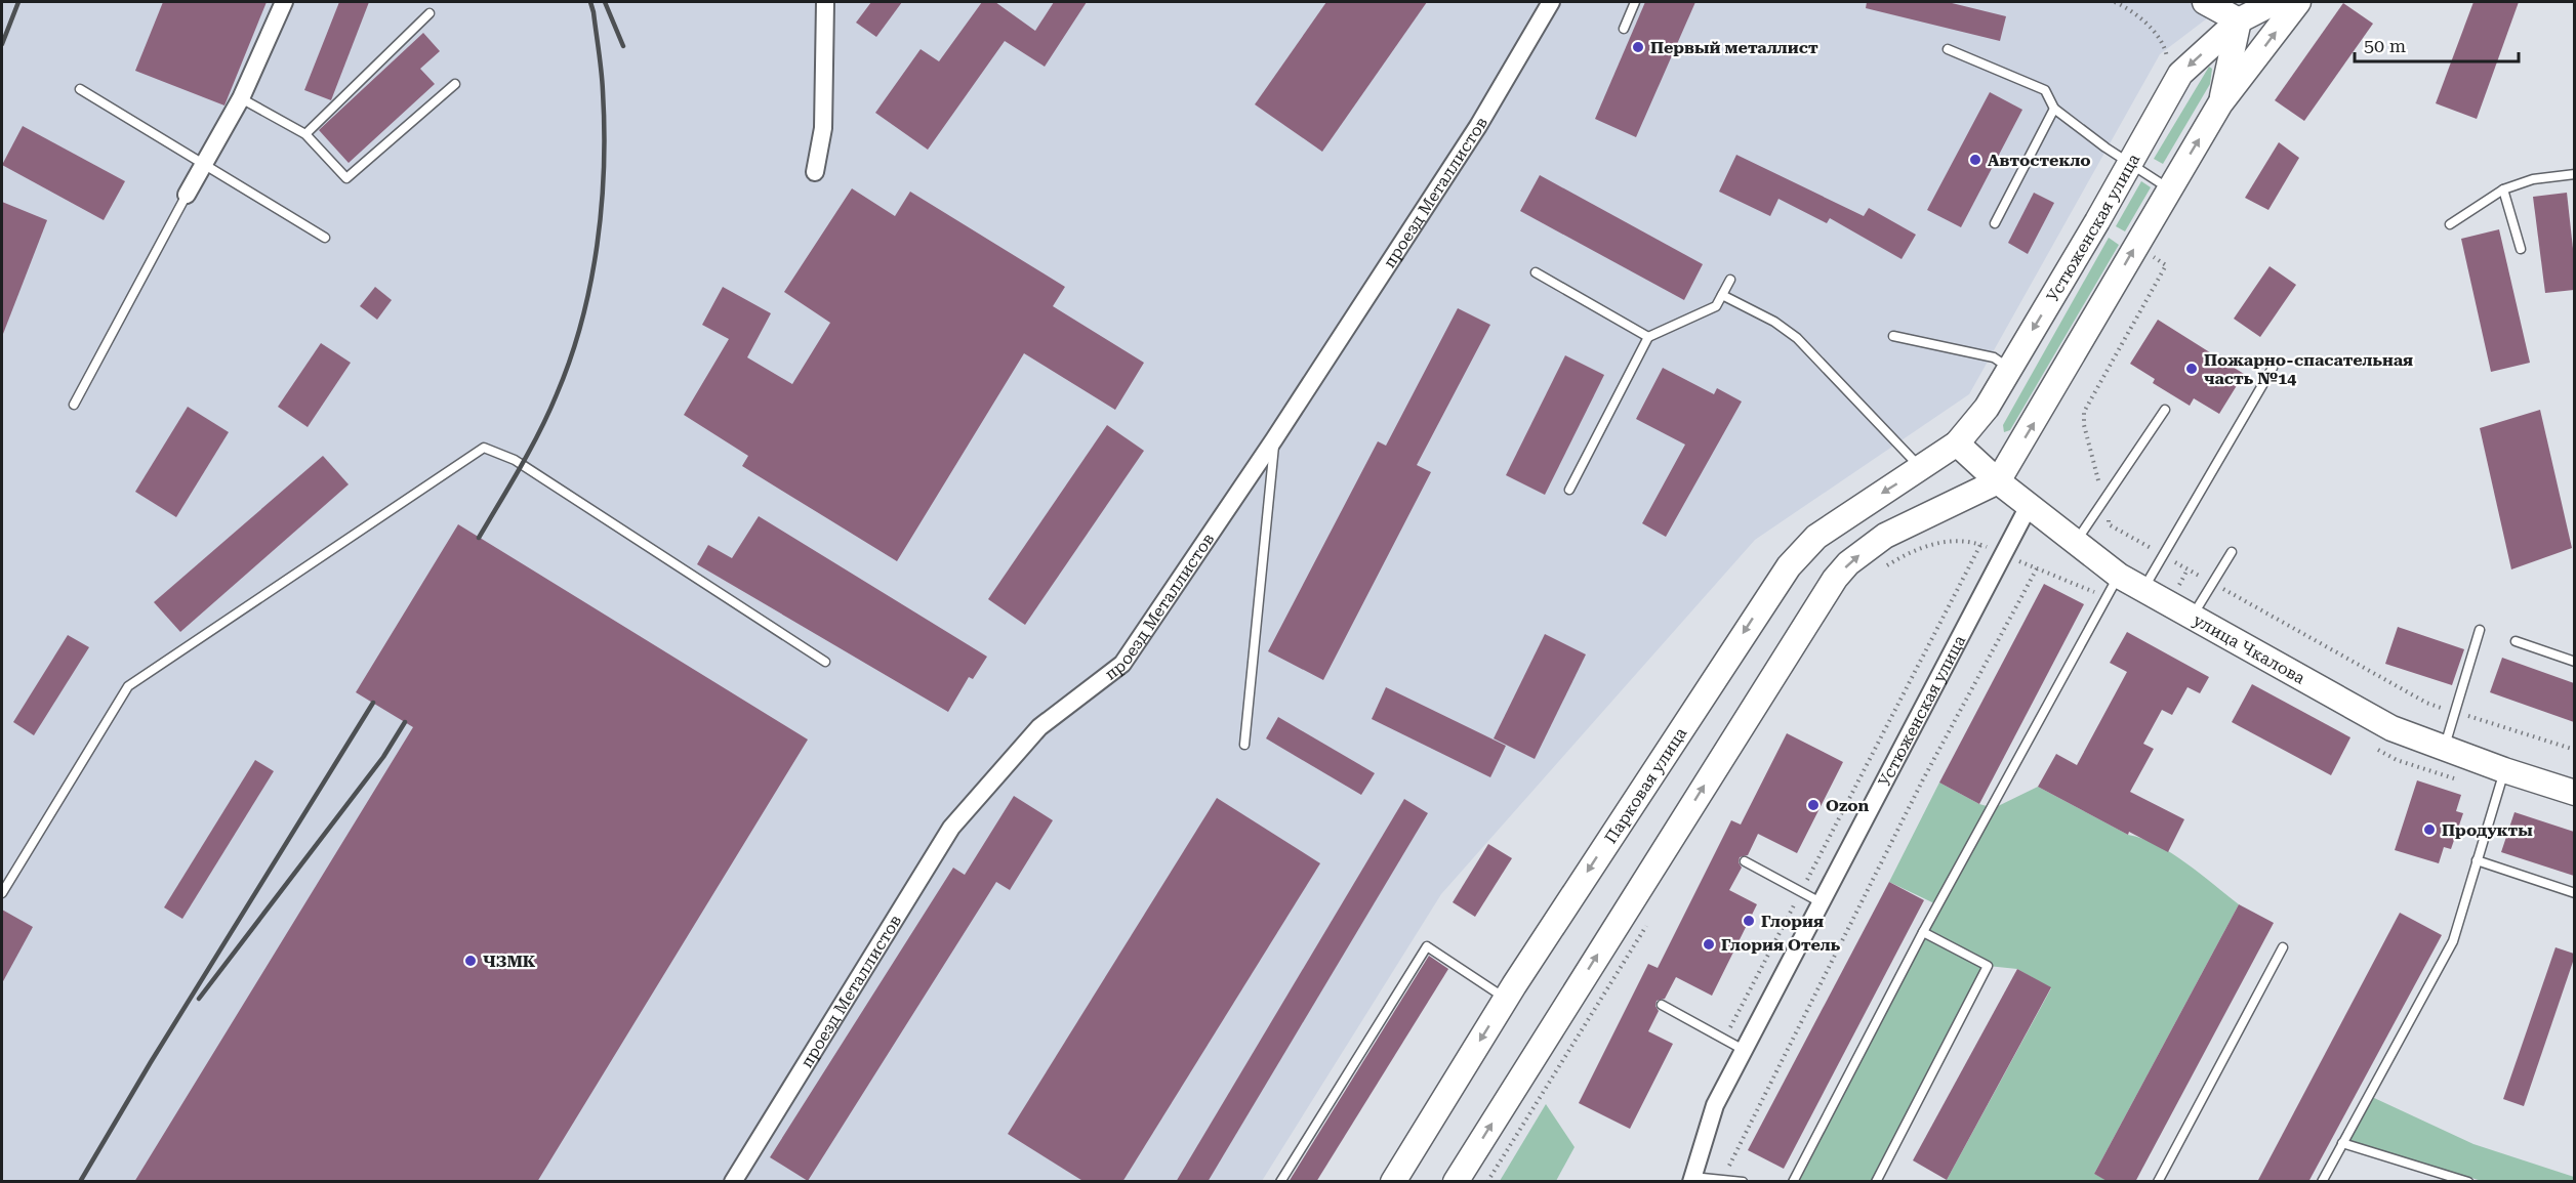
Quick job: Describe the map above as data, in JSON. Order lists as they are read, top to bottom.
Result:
{
  "streets": {
    "main road": ["Устюженская улица", "улица Чкалова", "Парковая улица"],
    "street": ["проезд Металлистов"]
  },
  "crossings": [
    ["Устюженская улица", "улица Чкалова"],
    ["Устюженская улица", "Парковая улица"],
    ["улица Чкалова", "Парковая улица"]
  ],
  "places": [
    "Первый металлист",
    "Автостекло",
    "Пожарно-спасательная часть №14",
    "Ozon",
    "Продукты",
    "Глория",
    "Глория Отель",
    "ЧЗМК"
  ],
  "scale_bar": "50 m"
}
